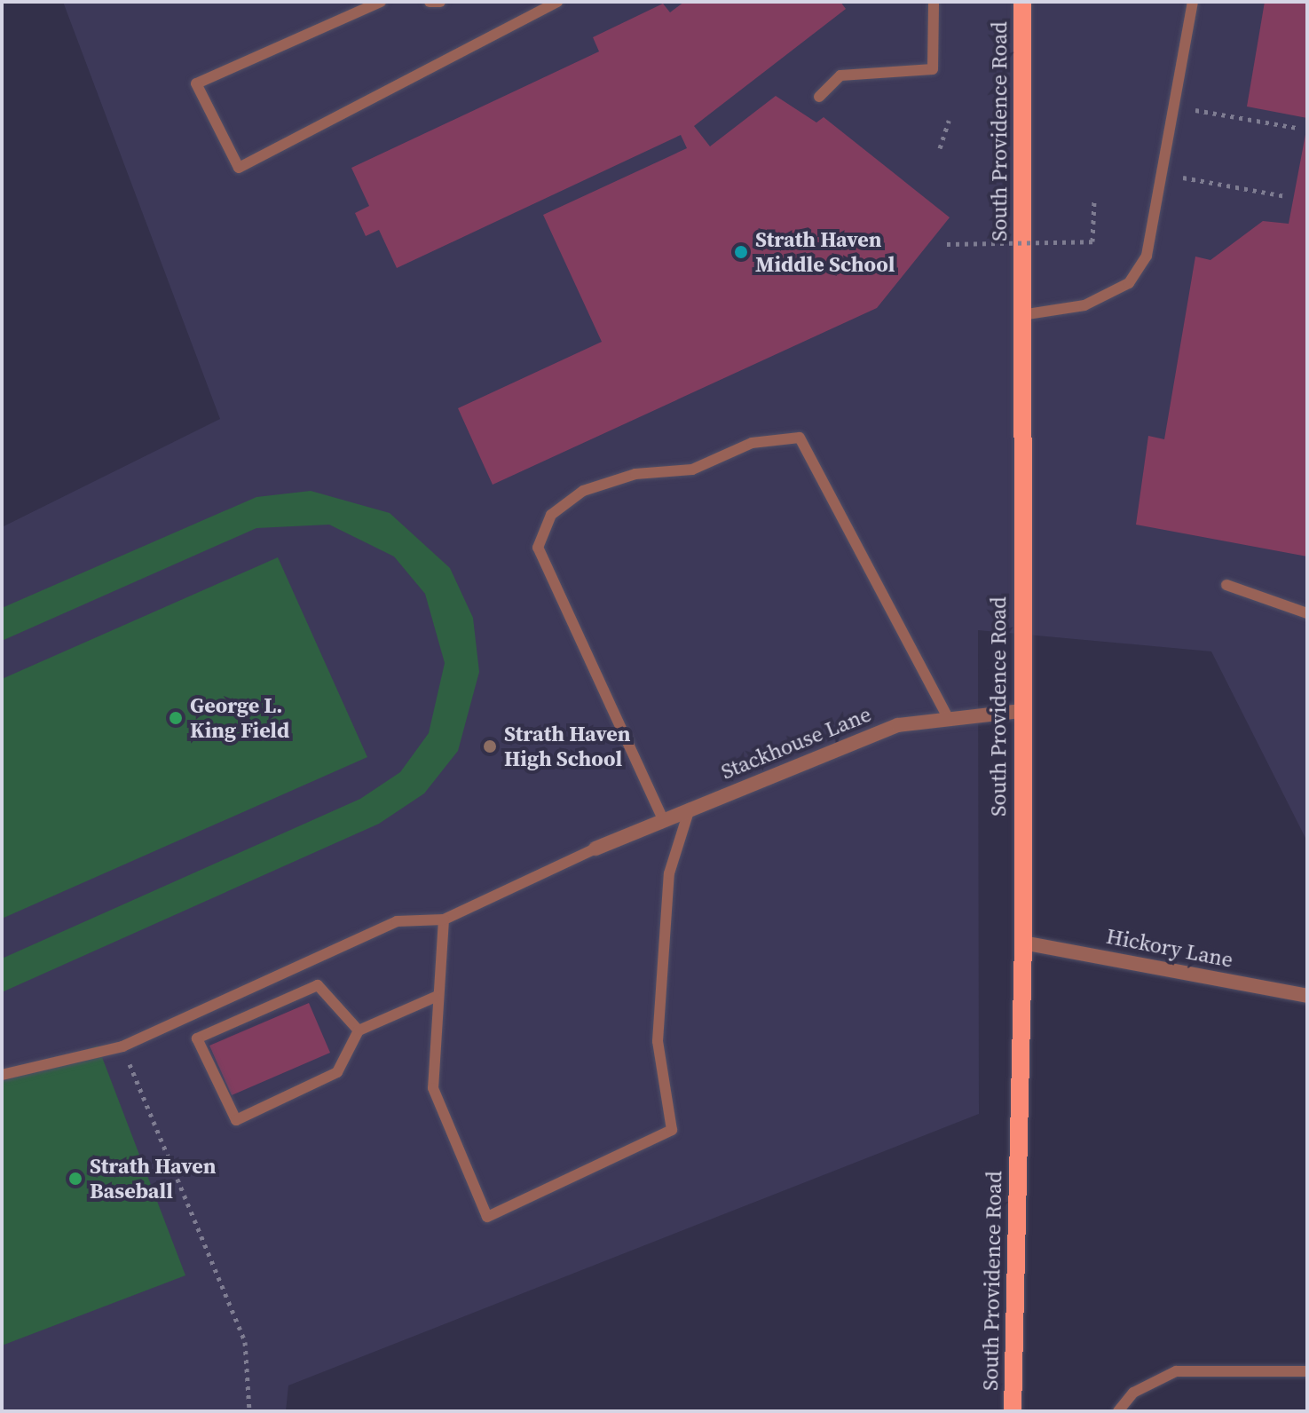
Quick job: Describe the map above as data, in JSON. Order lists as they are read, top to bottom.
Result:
{
  "streets": {
    "main road": ["South Providence Road"],
    "street": ["Stackhouse Lane", "Hickory Lane"]
  },
  "crossings": [
    ["South Providence Road", "Stackhouse Lane"],
    ["South Providence Road", "Hickory Lane"]
  ],
  "places": [
    "Strath Haven Middle School",
    "George L. King Field",
    "Strath Haven High School",
    "Strath Haven Baseball"
  ]
}
